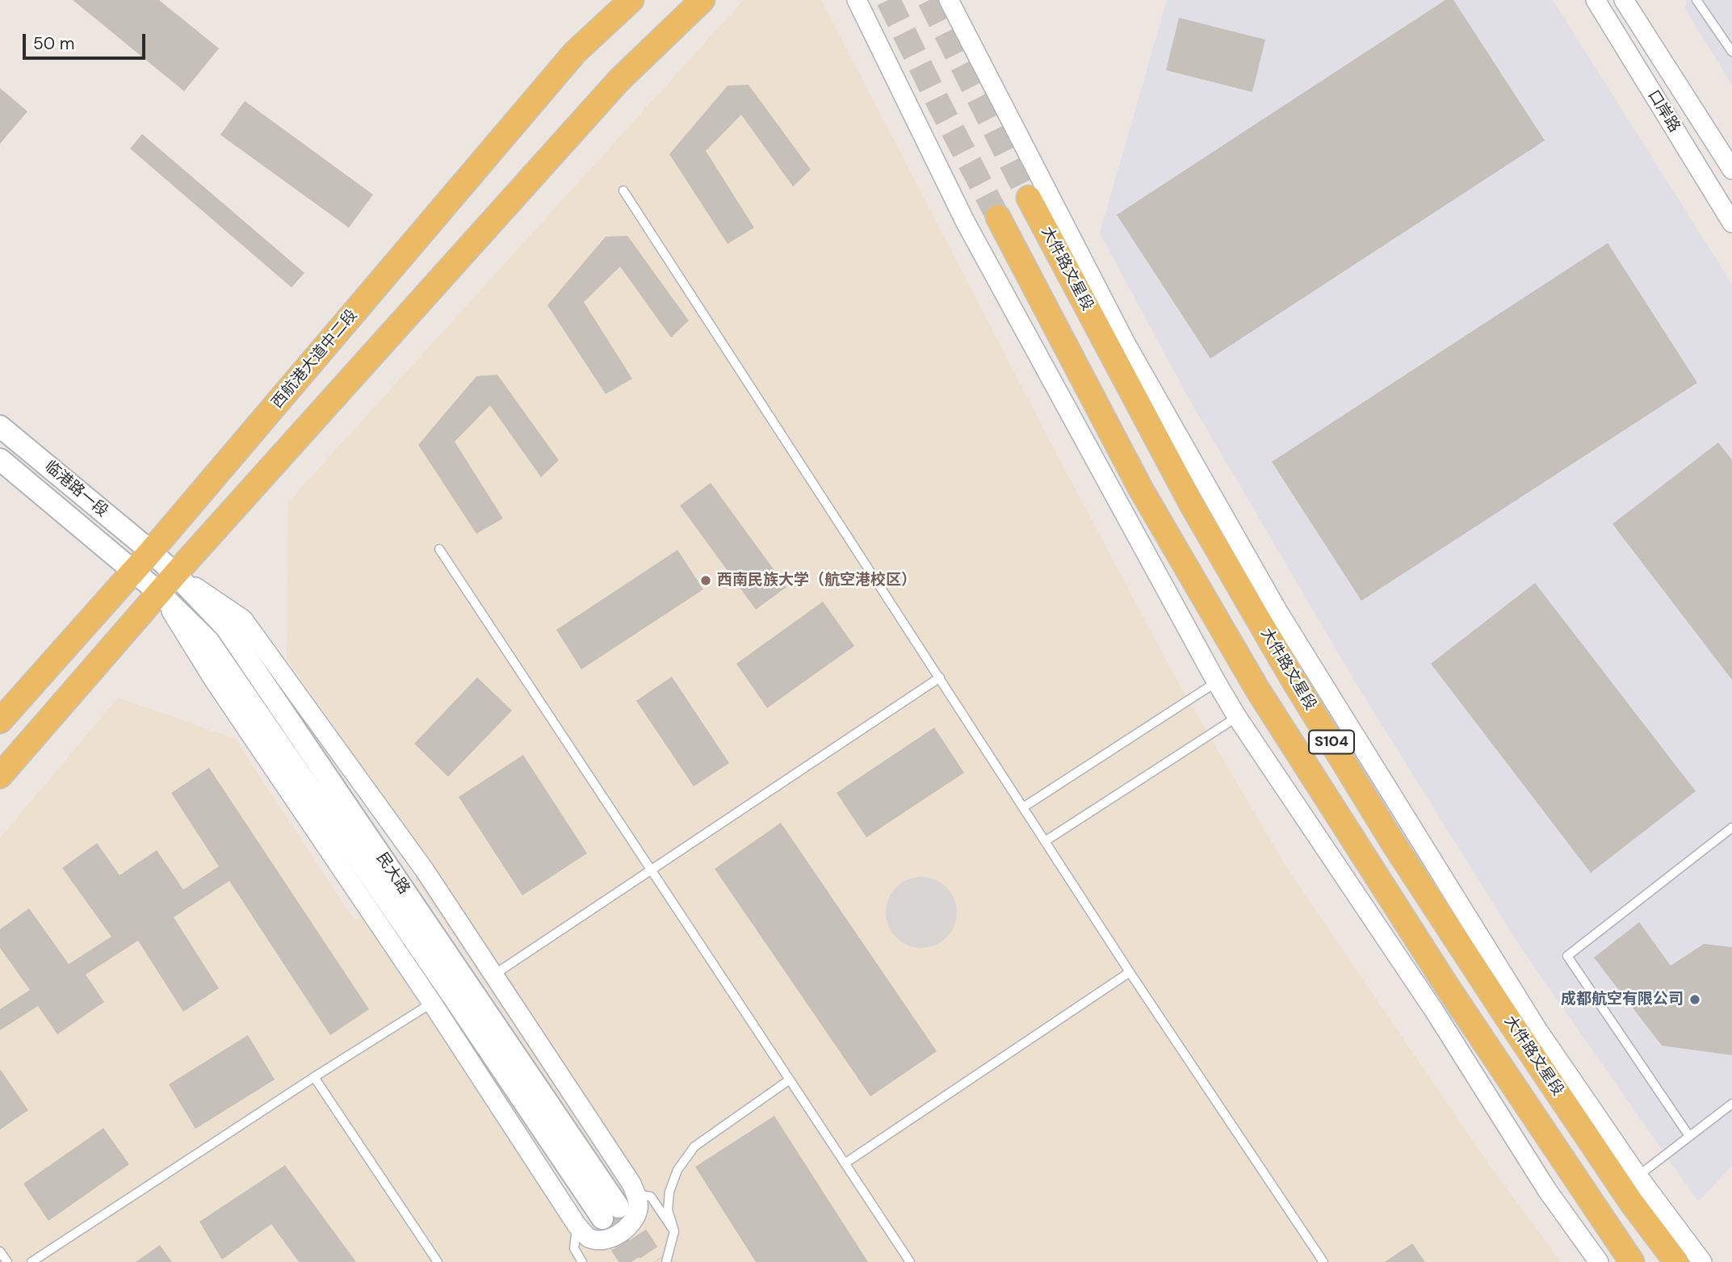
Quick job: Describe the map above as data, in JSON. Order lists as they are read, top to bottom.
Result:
{
  "streets": {
    "main road": [
      "大件路文星段",
      "西航港大道中二段",
      "临港路一段",
      "S104",
      "民大路"
    ],
    "street": ["口岸路"]
  },
  "crossings": [
    ["西航港大道中二段", "临港路一段"],
    ["西航港大道中二段", "民大路"],
    ["临港路一段", "民大路"]
  ],
  "places": ["西南民族大学（航空港校区）", "成都航空有限公司"],
  "scale_bar": "50 m"
}
